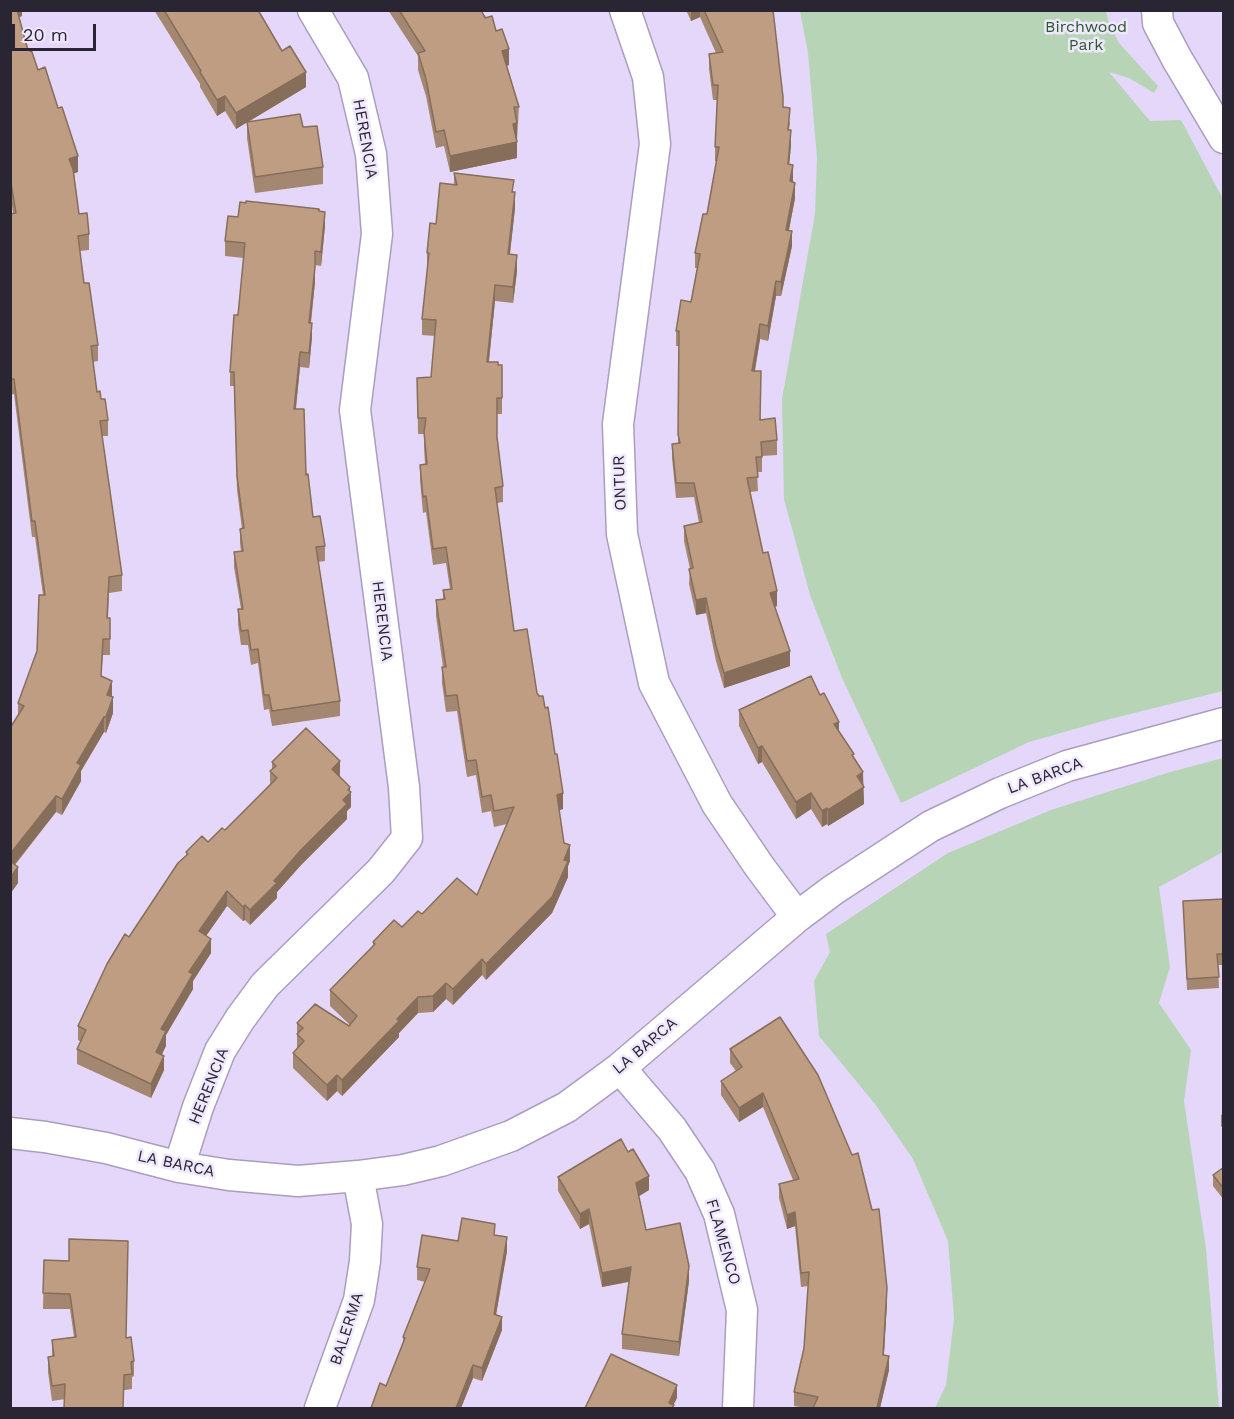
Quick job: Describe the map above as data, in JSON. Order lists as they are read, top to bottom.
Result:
{
  "streets": {
    "street": [
      "HERENCIA",
      "ONTUR",
      "LA BARCA",
      "FLAMENCO",
      "BALERMA"
    ]
  },
  "crossings": [
    ["HERENCIA", "LA BARCA"],
    ["ONTUR", "LA BARCA"],
    ["LA BARCA", "FLAMENCO"],
    ["LA BARCA", "BALERMA"]
  ],
  "parks": ["Birchwood Park"],
  "scale_bar": "20 m"
}
